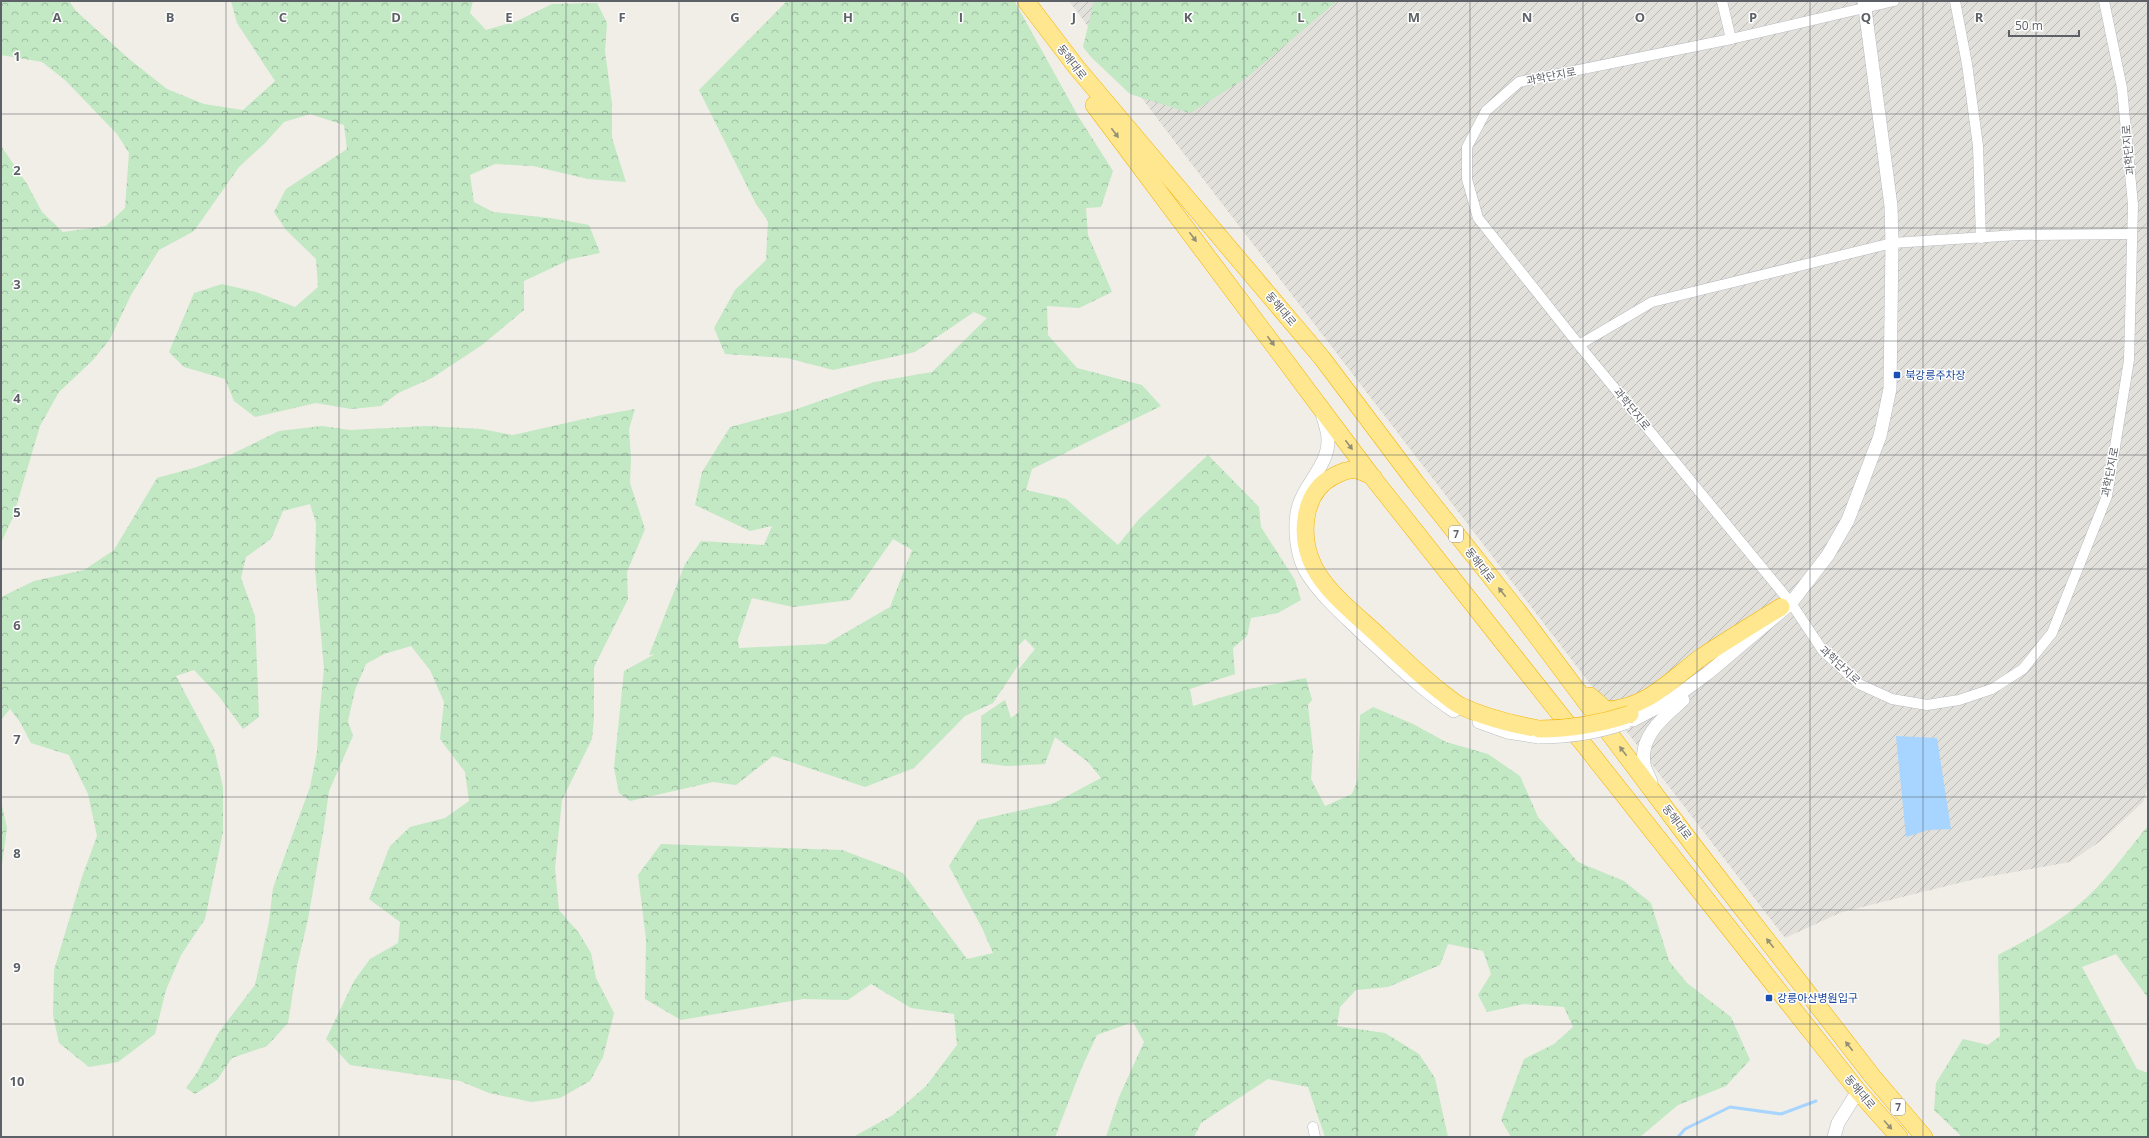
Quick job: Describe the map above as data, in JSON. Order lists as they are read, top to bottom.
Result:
{
  "streets": {
    "highway": ["동해대로", "7"],
    "street": ["과학단지로"]
  },
  "places": {
    "transit": ["북강릉주차장", "강릉아산병원입구"]
  },
  "scale_bar": "50 m",
  "grid": {
    "columns": [
      "A",
      "B",
      "C",
      "D",
      "E",
      "F",
      "G",
      "H",
      "I",
      "J",
      "K",
      "L",
      "M",
      "N",
      "O",
      "P",
      "Q",
      "R"
    ],
    "rows": [
      "1",
      "2",
      "3",
      "4",
      "5",
      "6",
      "7",
      "8",
      "9",
      "10"
    ]
  }
}
